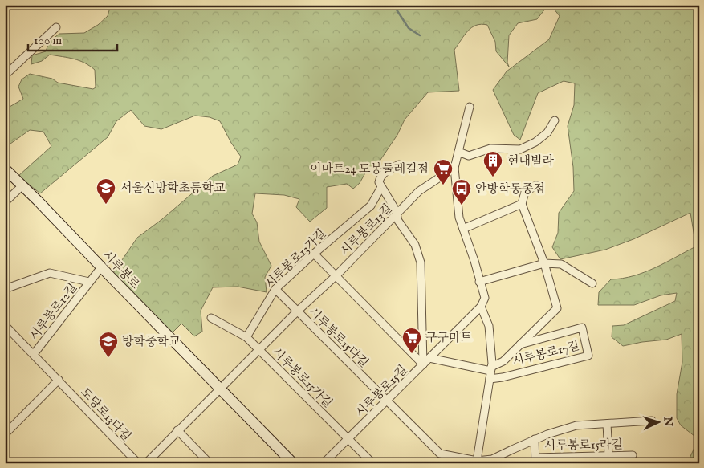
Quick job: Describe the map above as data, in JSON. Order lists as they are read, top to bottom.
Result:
{
  "streets": {
    "street": [
      "시루봉로13길",
      "시루봉로13가길",
      "시루봉로",
      "시루봉로12길",
      "시루봉로15다길",
      "시루봉로17길",
      "시루봉로15가길",
      "시루봉로15길",
      "도당로13다길",
      "시루봉로15라길"
    ]
  },
  "crossings": [
    ["시루봉로13길", "시루봉로15다길"],
    ["시루봉로13가길", "시루봉로15다길"],
    ["시루봉로", "시루봉로12길"],
    ["시루봉로12길", "도당로13다길"],
    ["시루봉로15다길", "시루봉로15길"],
    ["시루봉로15다길", "시루봉로15라길"],
    ["시루봉로15가길", "시루봉로15길"],
    ["시루봉로15길", "시루봉로15라길"]
  ],
  "places": {
    "building": ["현대빌라"],
    "supermarket": ["이마트24 도봉둘레길점", "구구마트"],
    "school or university": ["서울신방학초등학교", "방학중학교"],
    "bus stop": ["안방학동종점"]
  },
  "scale_bar": "100 m",
  "north": "right"
}
